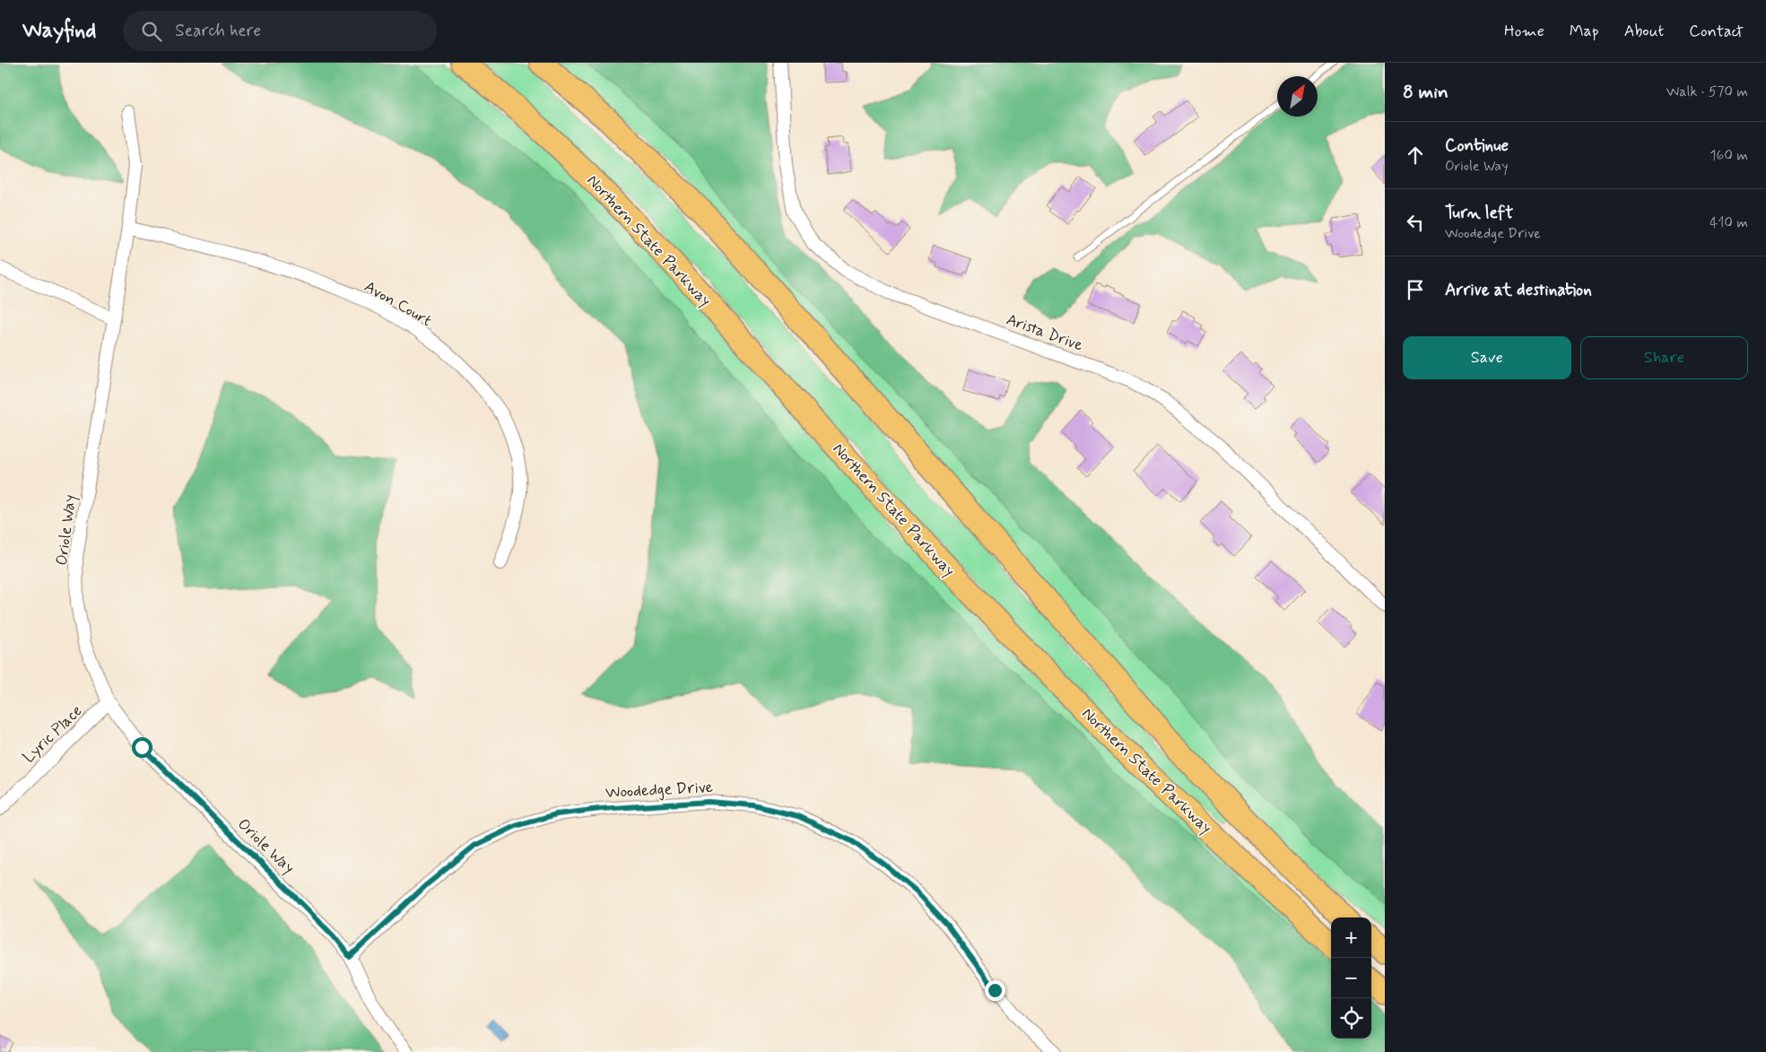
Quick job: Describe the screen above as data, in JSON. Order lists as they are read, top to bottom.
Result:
{
  "streets": {
    "highway": ["Northern State Parkway"],
    "street": [
      "Avon Court",
      "Arista Drive",
      "Oriole Way",
      "Lyric Place",
      "Woodedge Drive"
    ]
  },
  "crossings": [
    ["Avon Court", "Oriole Way"],
    ["Oriole Way", "Lyric Place"],
    ["Oriole Way", "Woodedge Drive"]
  ],
  "north": "top right",
  "page": {
    "header": "Wayfind",
    "search": "Search here",
    "nav": [
      "Home",
      "Map",
      "About",
      "Contact"
    ],
    "heading": ["8 min", "Walk · 570 m"],
    "list": [
      ["Continue", "Oriole Way", "160 m"],
      ["Turn left", "Woodedge Drive", "410 m"],
      "Arrive at destination"
    ],
    "buttons": ["Save", "Share"],
    "map_buttons": ["+", "−"]
  }
}
